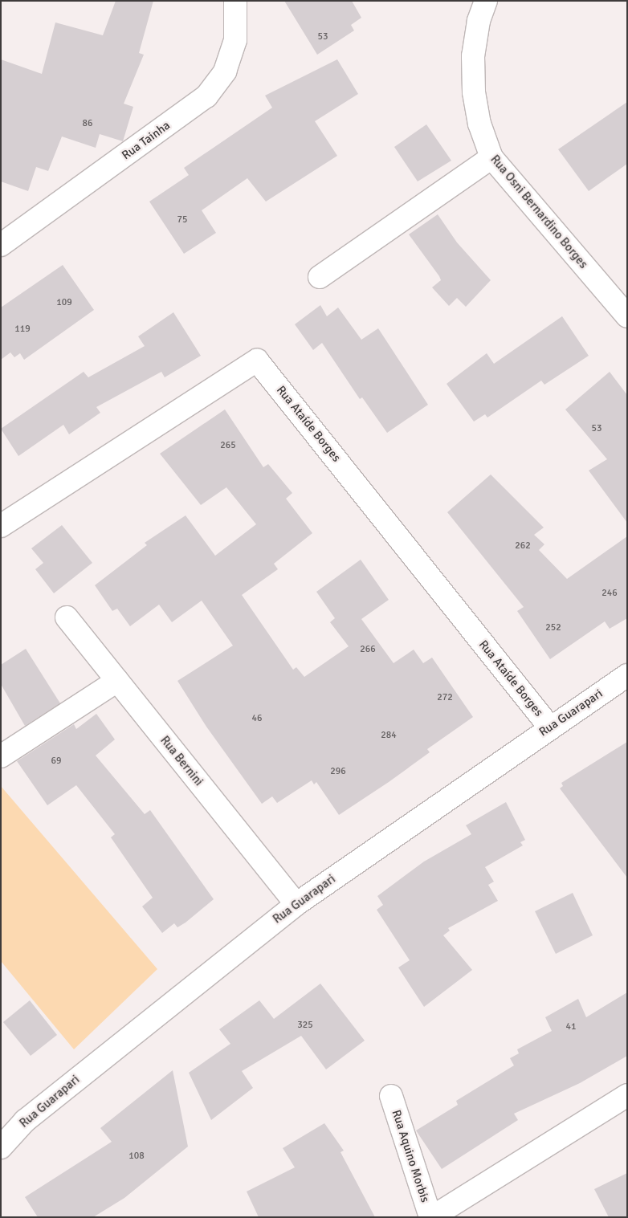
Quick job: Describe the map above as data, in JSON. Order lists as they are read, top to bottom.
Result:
{
  "streets": {
    "street": [
      "Rua Tainha",
      "Rua Osni Bernardino Borges",
      "Rua Ataíde Borges",
      "Rua Guarapari",
      "Rua Bernini",
      "Rua Aquino Morbis"
    ]
  },
  "crossings": [
    ["Rua Ataíde Borges", "Rua Guarapari"],
    ["Rua Guarapari", "Rua Bernini"]
  ],
  "house_numbers": [
    "53",
    "86",
    "75",
    "109",
    "119",
    "53",
    "265",
    "262",
    "246",
    "252",
    "266",
    "272",
    "46",
    "284",
    "69",
    "296",
    "325",
    "41",
    "108"
  ]
}
